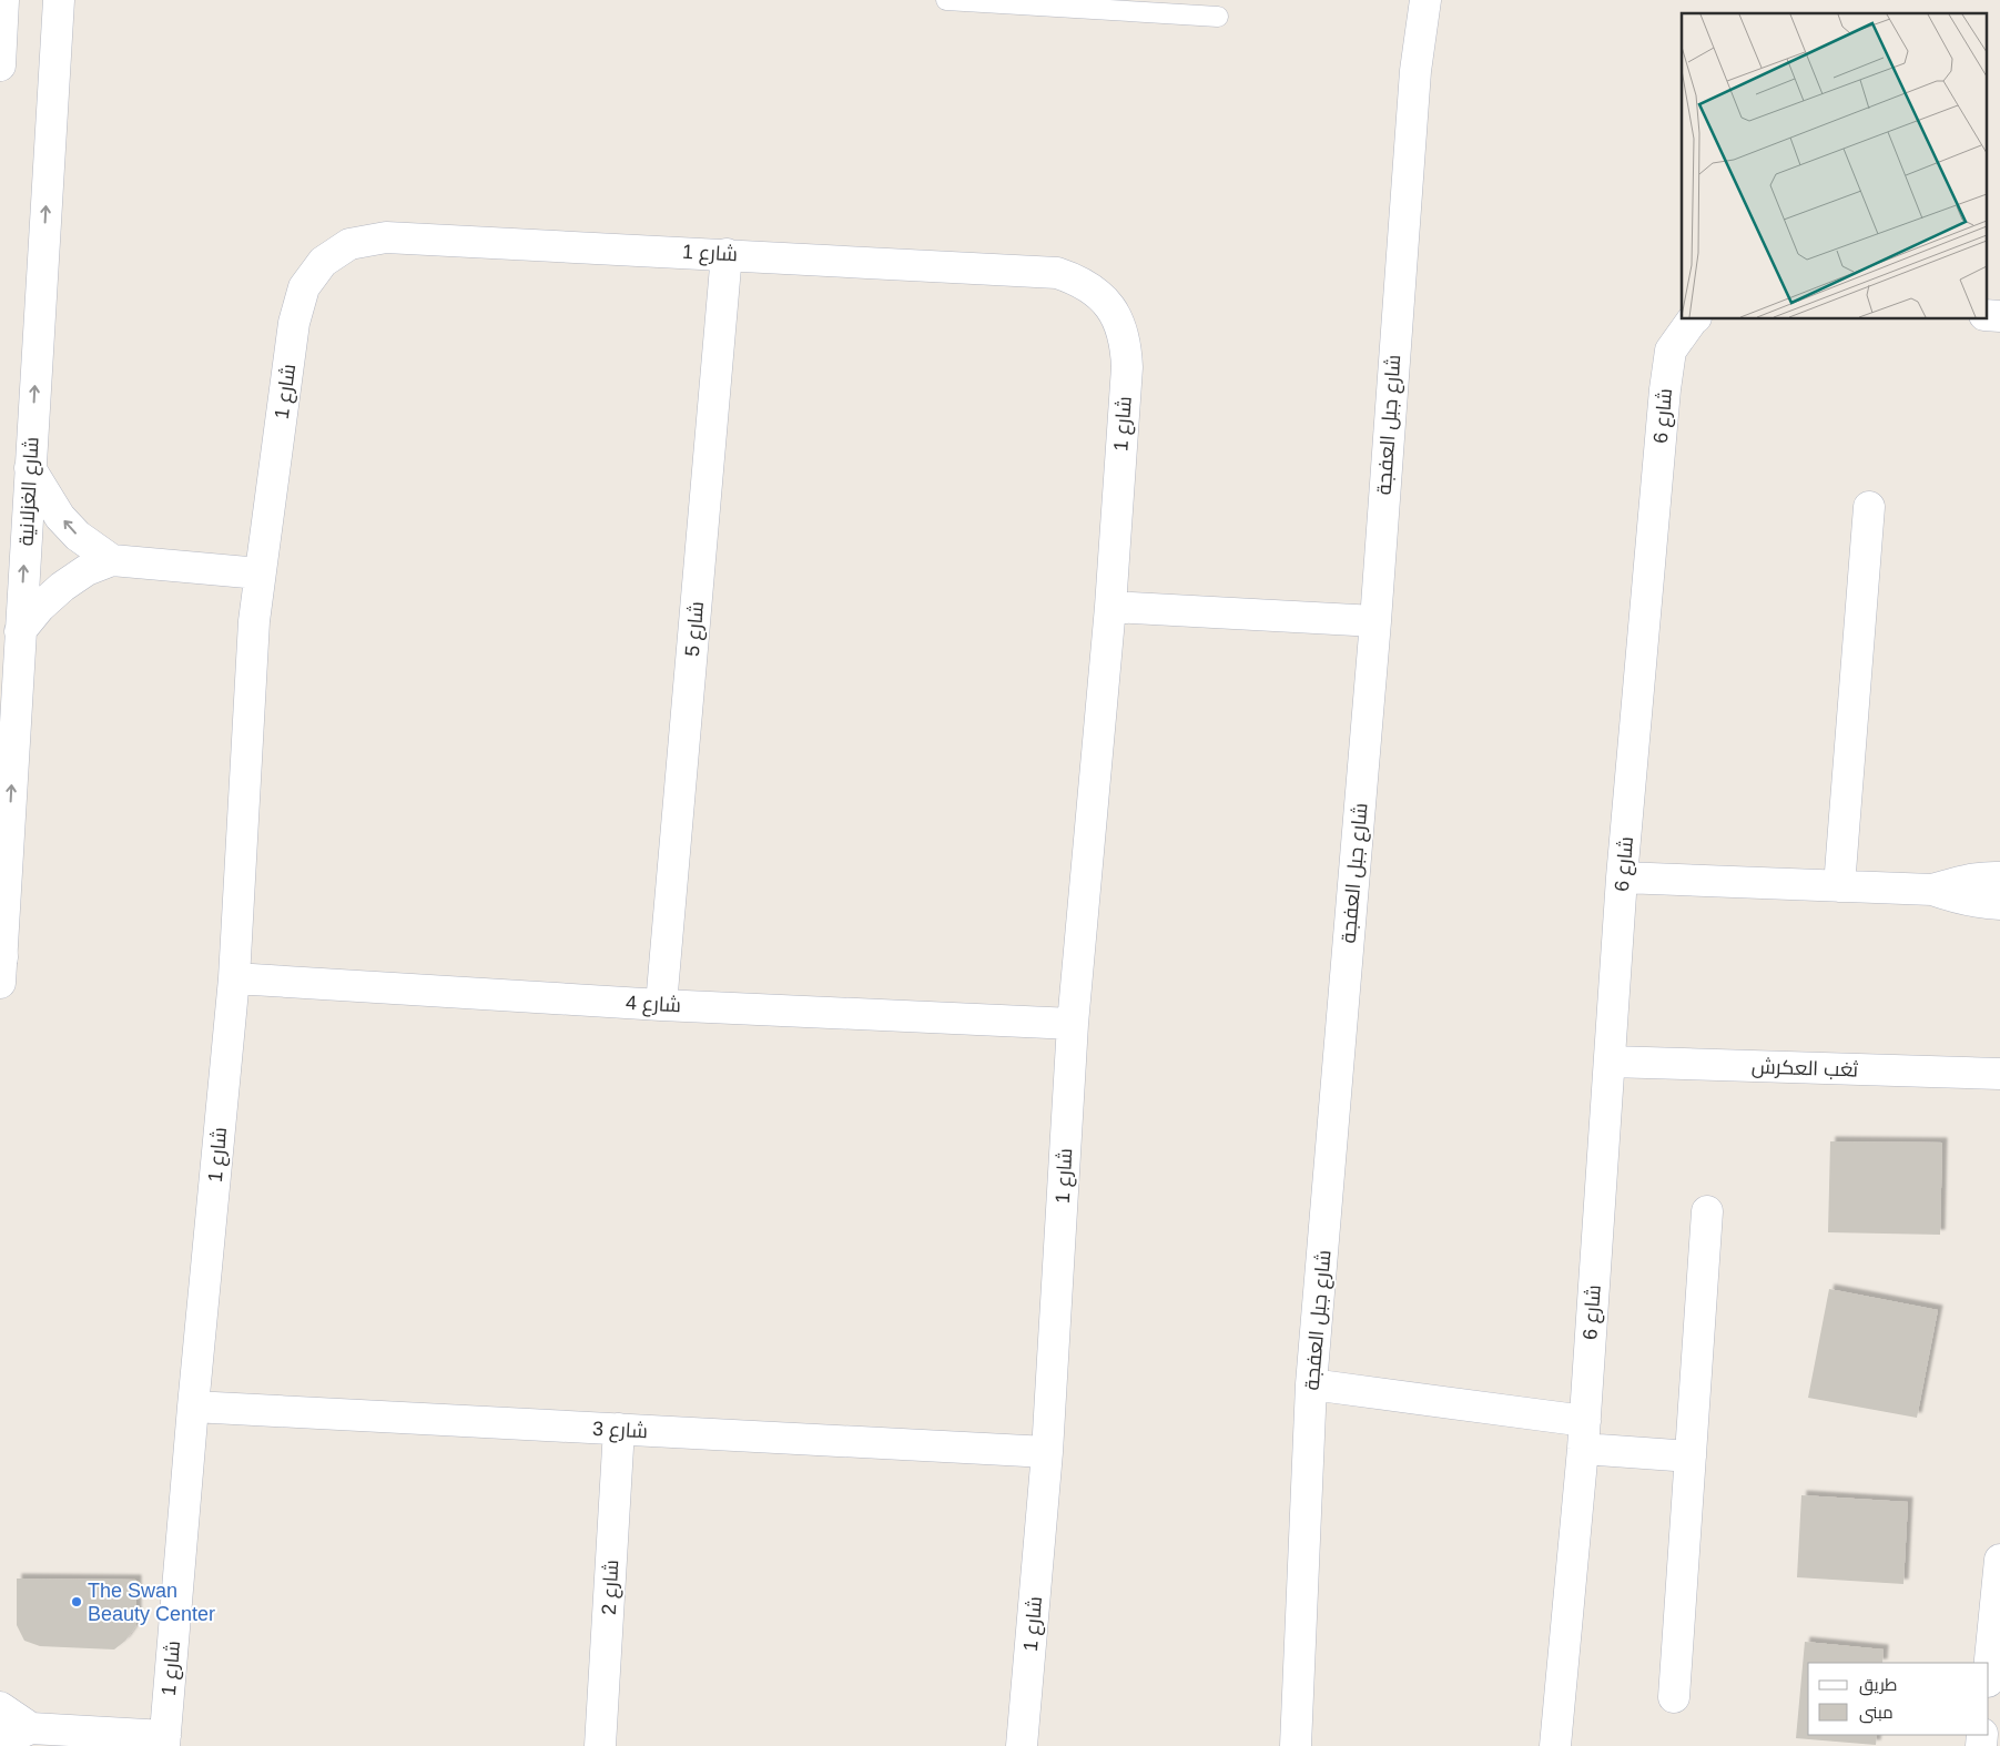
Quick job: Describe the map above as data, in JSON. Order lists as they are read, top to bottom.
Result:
{
  "streets": {
    "street": [
      "شارع 1",
      "شارع 6",
      "شارع جبل العفجة",
      "شارع الغزلانية",
      "شارع 5",
      "شارع 4",
      "ثغب العكرش",
      "شارع 3",
      "شارع 2"
    ]
  },
  "crossings": [
    ["شارع 1", "شارع 5"],
    ["شارع 1", "شارع 4"],
    ["شارع 1", "شارع 3"],
    ["شارع 6", "ثغب العكرش"],
    ["شارع 5", "شارع 4"],
    ["شارع 3", "شارع 2"]
  ],
  "one_way": ["شارع الغزلانية"],
  "places": ["The Swan Beauty Center"],
  "legend": ["طريق", "مبنى"]
}
